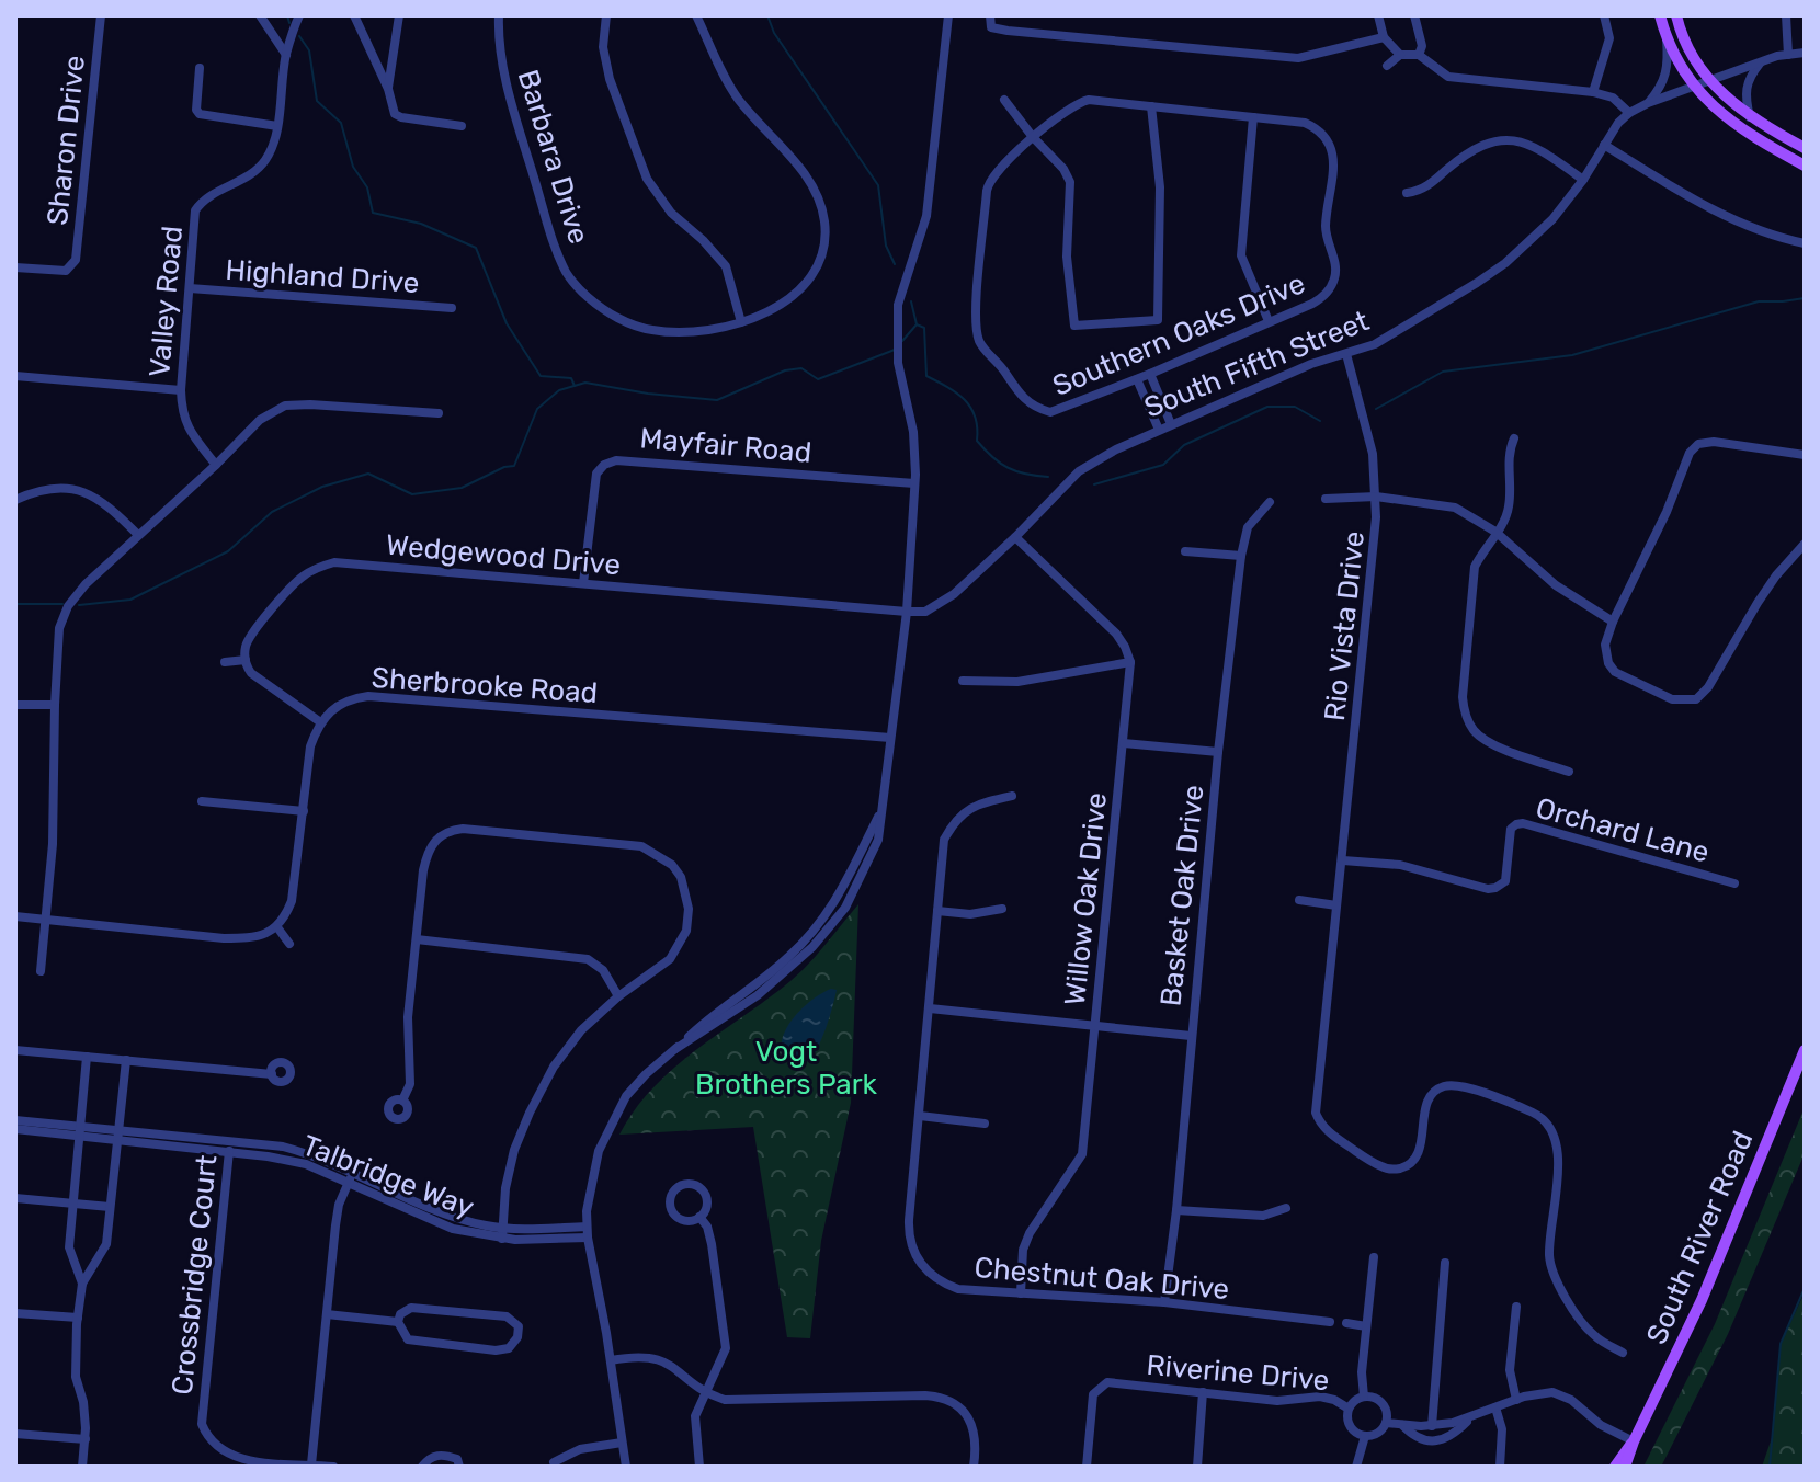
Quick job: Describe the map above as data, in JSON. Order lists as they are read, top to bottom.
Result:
{
  "streets": {
    "main road": ["South River Road"],
    "street": [
      "Sharon Drive",
      "Barbara Drive",
      "Highland Drive",
      "Valley Road",
      "Southern Oaks Drive",
      "South Fifth Street",
      "Mayfair Road",
      "Wedgewood Drive",
      "Rio Vista Drive",
      "Sherbrooke Road",
      "Orchard Lane",
      "Basket Oak Drive",
      "Willow Oak Drive",
      "Talbridge Way",
      "Crossbridge Court",
      "Chestnut Oak Drive",
      "Riverine Drive"
    ]
  },
  "crossings": [
    ["Highland Drive", "Valley Road"],
    ["South Fifth Street", "Wedgewood Drive"],
    ["South Fifth Street", "Rio Vista Drive"],
    ["Mayfair Road", "Wedgewood Drive"],
    ["Rio Vista Drive", "Orchard Lane"],
    ["Basket Oak Drive", "Chestnut Oak Drive"],
    ["Willow Oak Drive", "Chestnut Oak Drive"],
    ["Talbridge Way", "Crossbridge Court"]
  ],
  "parks": ["Vogt Brothers Park"]
}
